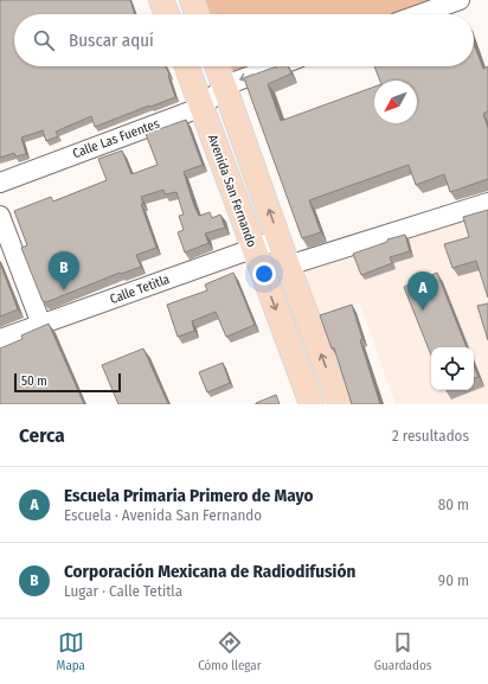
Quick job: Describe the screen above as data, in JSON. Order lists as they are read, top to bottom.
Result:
{
  "streets": {
    "main road": ["Avenida San Fernando"],
    "street": ["Calle Las Fuentes", "Calle Tetitla"]
  },
  "crossings": [
    ["Calle Las Fuentes", "Avenida San Fernando"],
    ["Avenida San Fernando", "Calle Tetitla"]
  ],
  "scale_bar": "50 m",
  "north": "bottom left",
  "page": {
    "search": "Buscar aquí",
    "pins": ["B", "A"],
    "scale": "50 m",
    "heading": ["Cerca", "2 resultados"],
    "list": [
      {
        "mark": "A",
        "name": "Escuela Primaria Primero de Mayo",
        "note": "Escuela · Avenida San Fernando",
        "value": "80 m"
      },
      {
        "mark": "B",
        "name": "Corporación Mexicana de Radiodifusión",
        "note": "Lugar · Calle Tetitla",
        "value": "90 m"
      }
    ],
    "nav": ["Mapa", "Cómo llegar", "Guardados"]
  }
}
